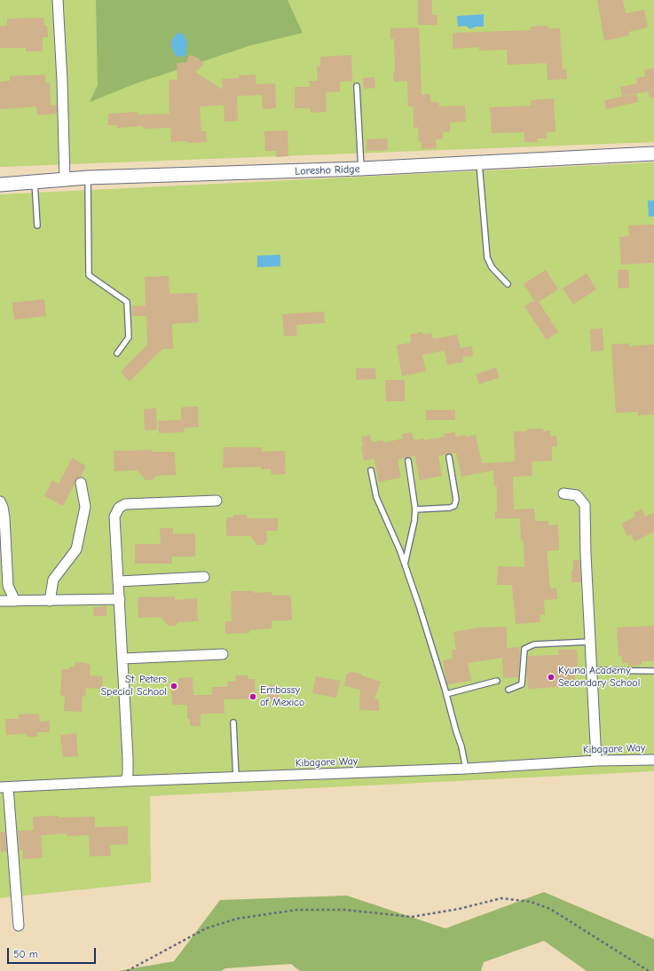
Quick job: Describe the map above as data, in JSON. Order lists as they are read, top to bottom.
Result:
{
  "streets": {
    "main road": ["Loresho Ridge"],
    "street": ["Kibagare Way"]
  },
  "places": ["Kyuna Academy Secondary School", "St. Peters Special School", "Embassy of Mexico"],
  "scale_bar": "50 m"
}
